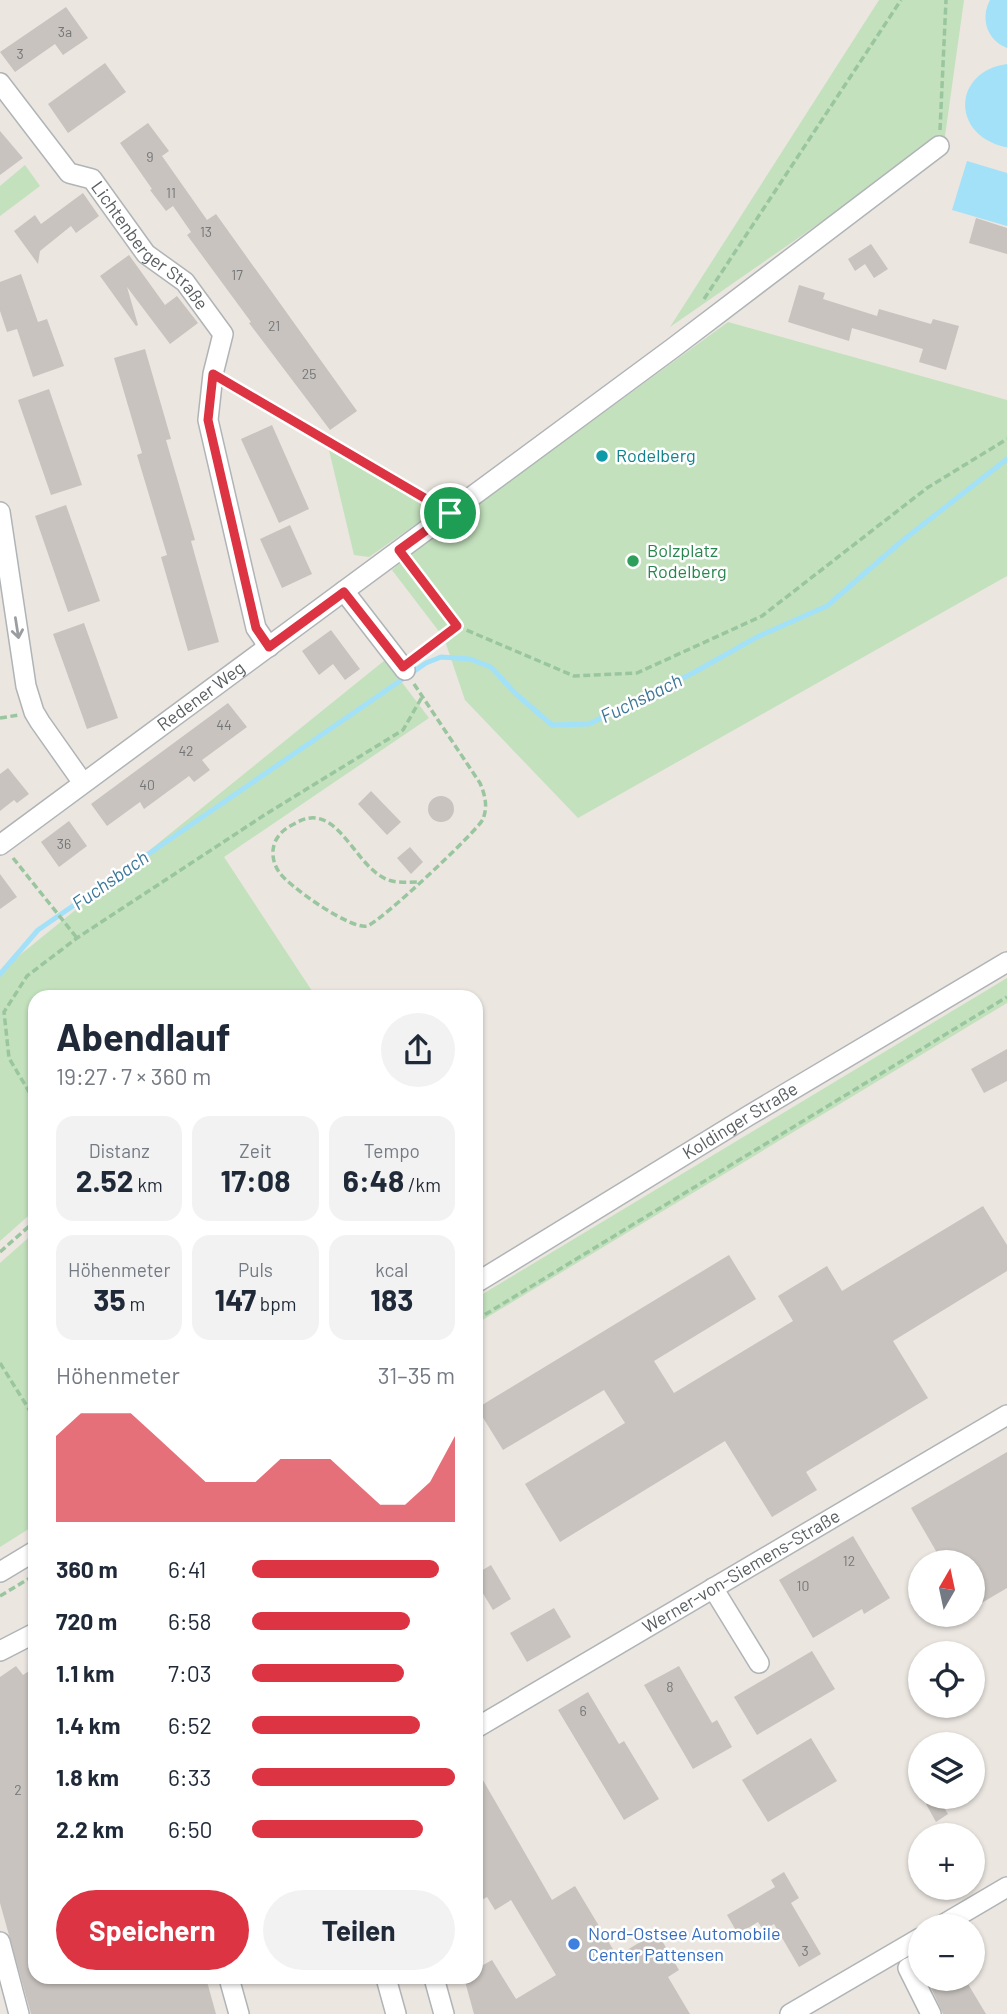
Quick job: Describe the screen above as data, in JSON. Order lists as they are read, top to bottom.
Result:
{
  "streets": {
    "street": [
      "Lichtenberger Straße",
      "Redener Weg",
      "Koldinger Straße",
      "Werner-von-Siemens-Straße"
    ]
  },
  "water": ["Fuchsbach"],
  "places": ["Rodelberg", "Bolzplatz Rodelberg", "Nord-Ostsee Automobile Center Pattensen"],
  "house_numbers": [
    "3a",
    "3",
    "9",
    "11",
    "13",
    "17",
    "21",
    "25",
    "44",
    "42",
    "40",
    "36",
    "12",
    "10",
    "8",
    "6",
    "2",
    "3"
  ],
  "north": "top",
  "page": {
    "heading": ["Abendlauf", "19:27 · 7 × 360 m"],
    "stats": [
      ["Distanz", "2.52 km"],
      ["Zeit", "17:08"],
      ["Tempo", "6:48 /km"],
      ["Höhenmeter", "35 m"],
      ["Puls", "147 bpm"],
      ["kcal", "183"]
    ],
    "chart": ["Höhenmeter", "31–35 m"],
    "list": [
      {
        "name": "360 m",
        "note": "6:41"
      },
      {
        "name": "720 m",
        "note": "6:58"
      },
      {
        "name": "1.1 km",
        "note": "7:03"
      },
      {
        "name": "1.4 km",
        "note": "6:52"
      },
      {
        "name": "1.8 km",
        "note": "6:33"
      },
      {
        "name": "2.2 km",
        "note": "6:50"
      }
    ],
    "map_buttons": ["+", "−"],
    "buttons": ["Speichern", "Teilen"]
  }
}
